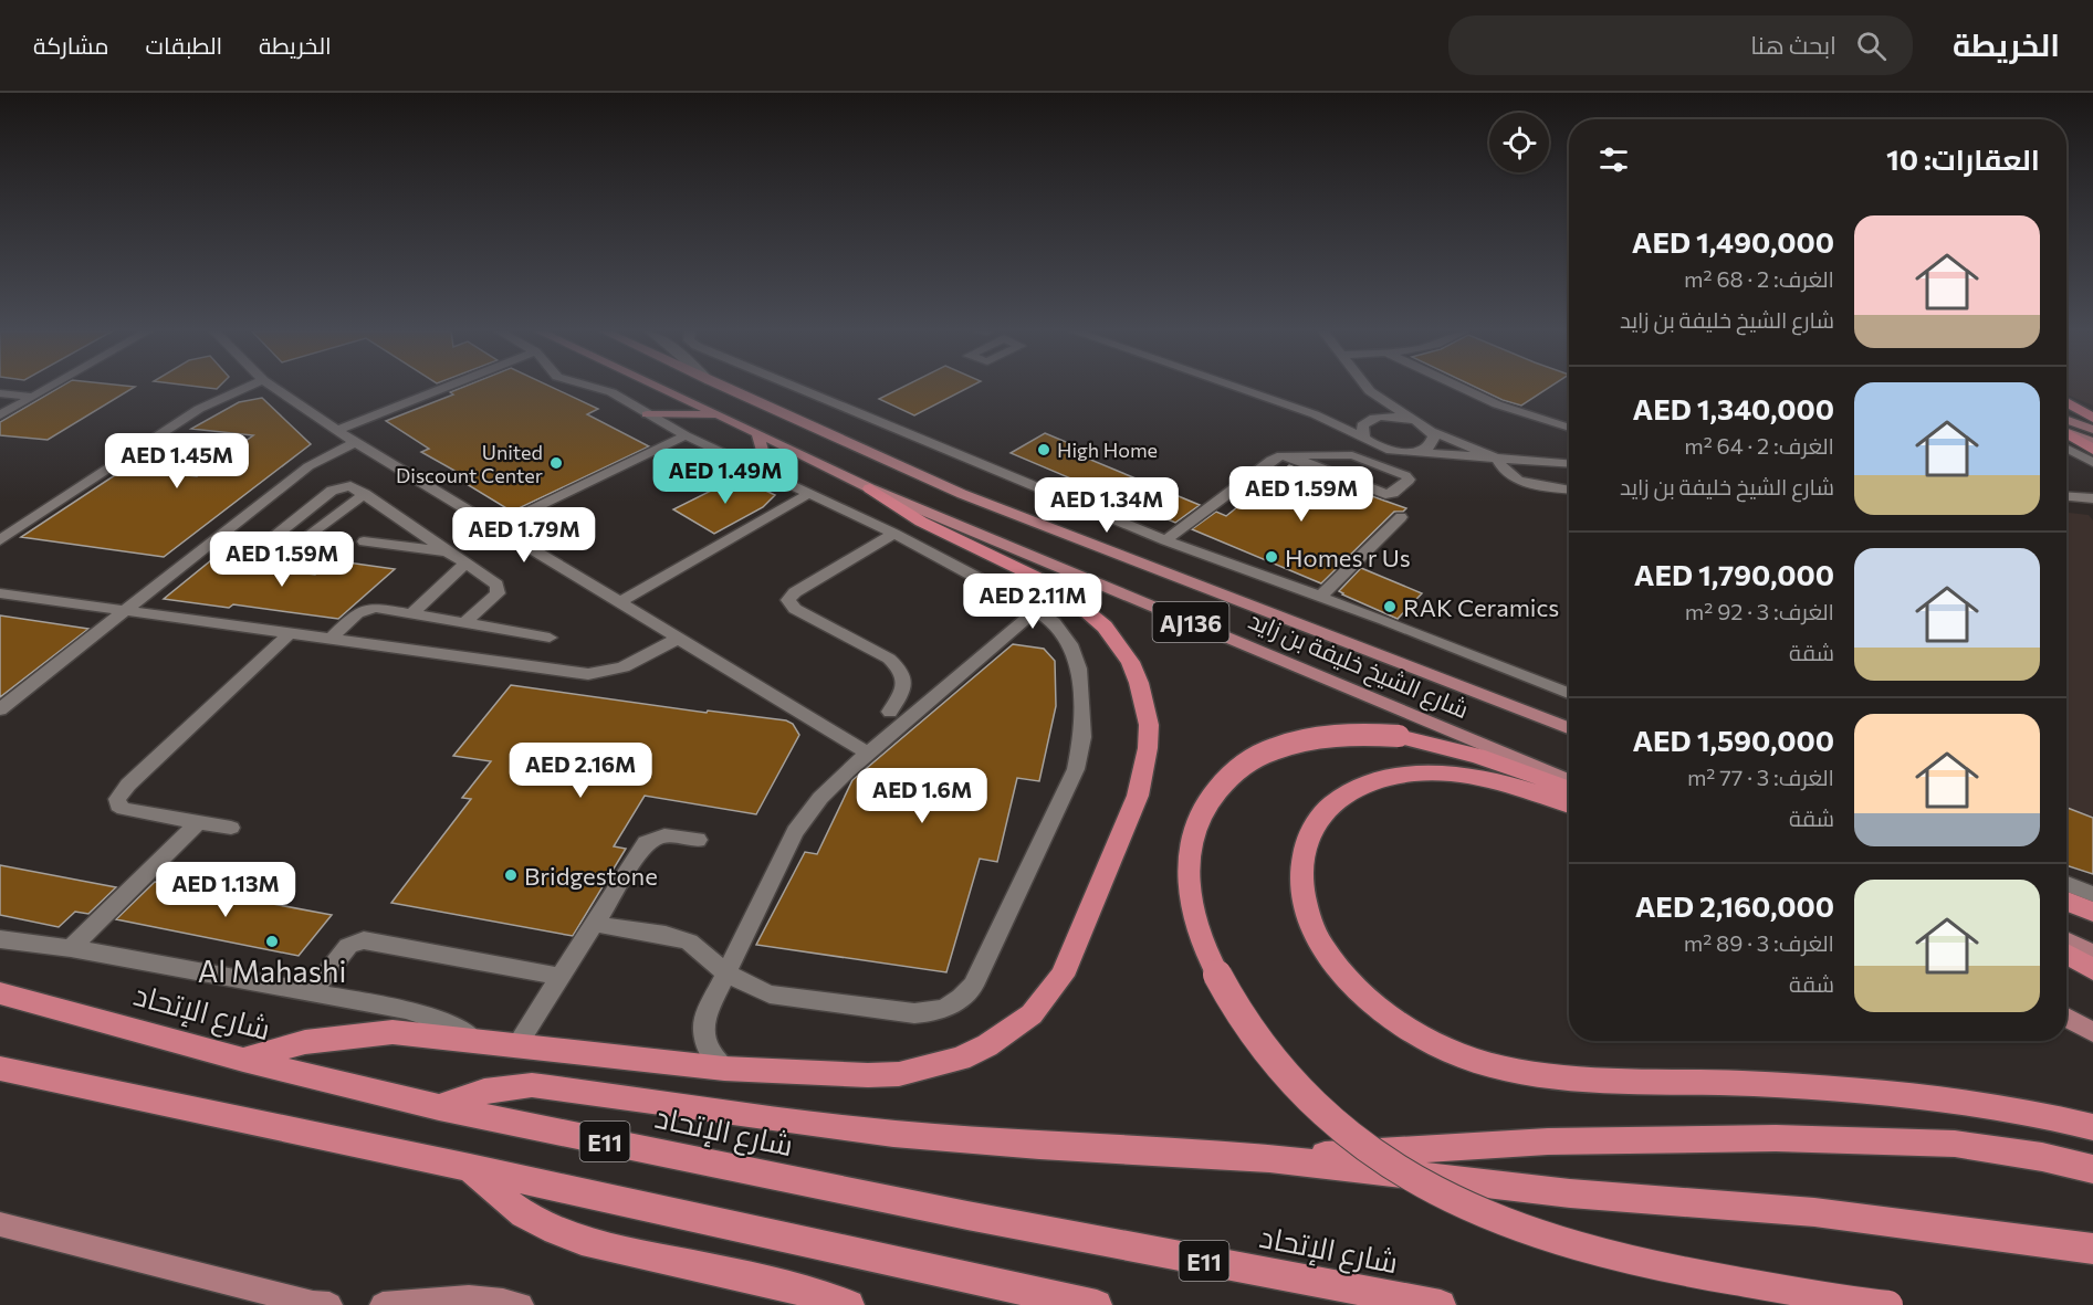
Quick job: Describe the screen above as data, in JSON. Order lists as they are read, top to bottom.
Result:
{
  "streets": {
    "highway": ["شارع الإتحاد", "E11"],
    "main road": ["AJ136", "شارع الشيخ خليفة بن زايد"]
  },
  "places": [
    "High Home",
    "United Discount Center",
    "Homes r Us",
    "RAK Ceramics",
    "Bridgestone",
    "Al Mahashi"
  ],
  "page": {
    "header": "الخريطة",
    "search": "ابحث هنا",
    "nav": ["الخريطة", "الطبقات", "مشاركة"],
    "heading": "العقارات: 10",
    "list": [
      {
        "name": "AED 1,490,000",
        "note": "الغرف: 2 · 68 m² · شارع الشيخ خليفة بن زايد"
      },
      {
        "name": "AED 1,340,000",
        "note": "الغرف: 2 · 64 m² · شارع الشيخ خليفة بن زايد"
      },
      {
        "name": "AED 1,790,000",
        "note": "الغرف: 3 · 92 m² · شقة"
      },
      {
        "name": "AED 1,590,000",
        "note": "الغرف: 3 · 77 m² · شقة"
      },
      {
        "name": "AED 2,160,000",
        "note": "الغرف: 3 · 89 m² · شقة"
      }
    ],
    "price": [
      "AED 1.45M",
      "AED 1.49M",
      "AED 1.59M",
      "AED 1.34M",
      "AED 1.79M",
      "AED 1.59M",
      "AED 2.11M",
      "AED 2.16M",
      "AED 1.6M",
      "AED 1.13M"
    ]
  }
}
